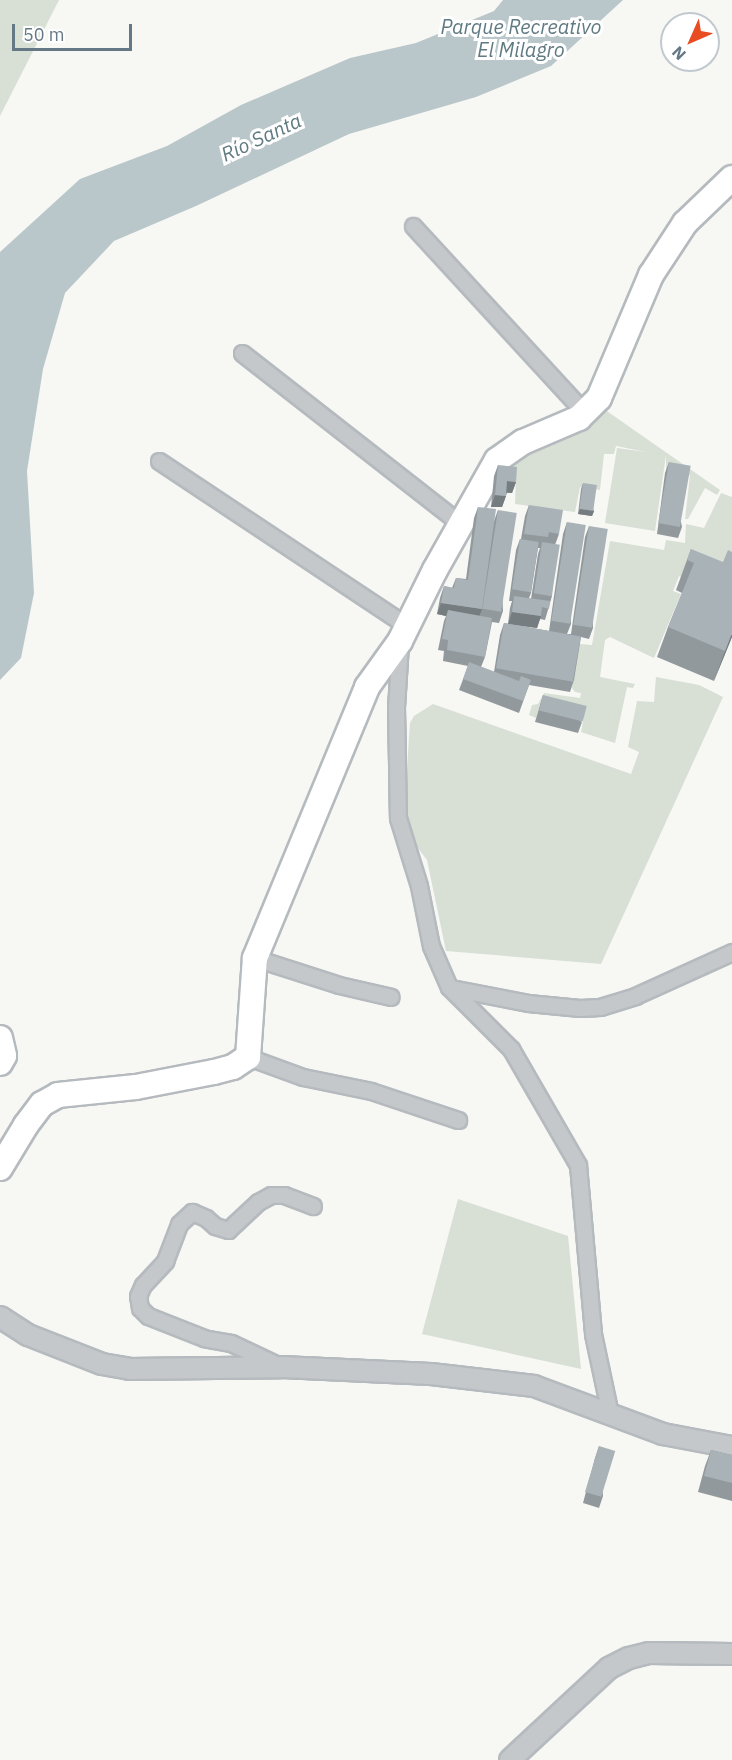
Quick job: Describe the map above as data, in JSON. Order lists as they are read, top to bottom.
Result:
{
  "water": ["Parque Recreativo El Milagro", "Río Santa"],
  "scale_bar": "50 m",
  "north": "bottom left"
}
